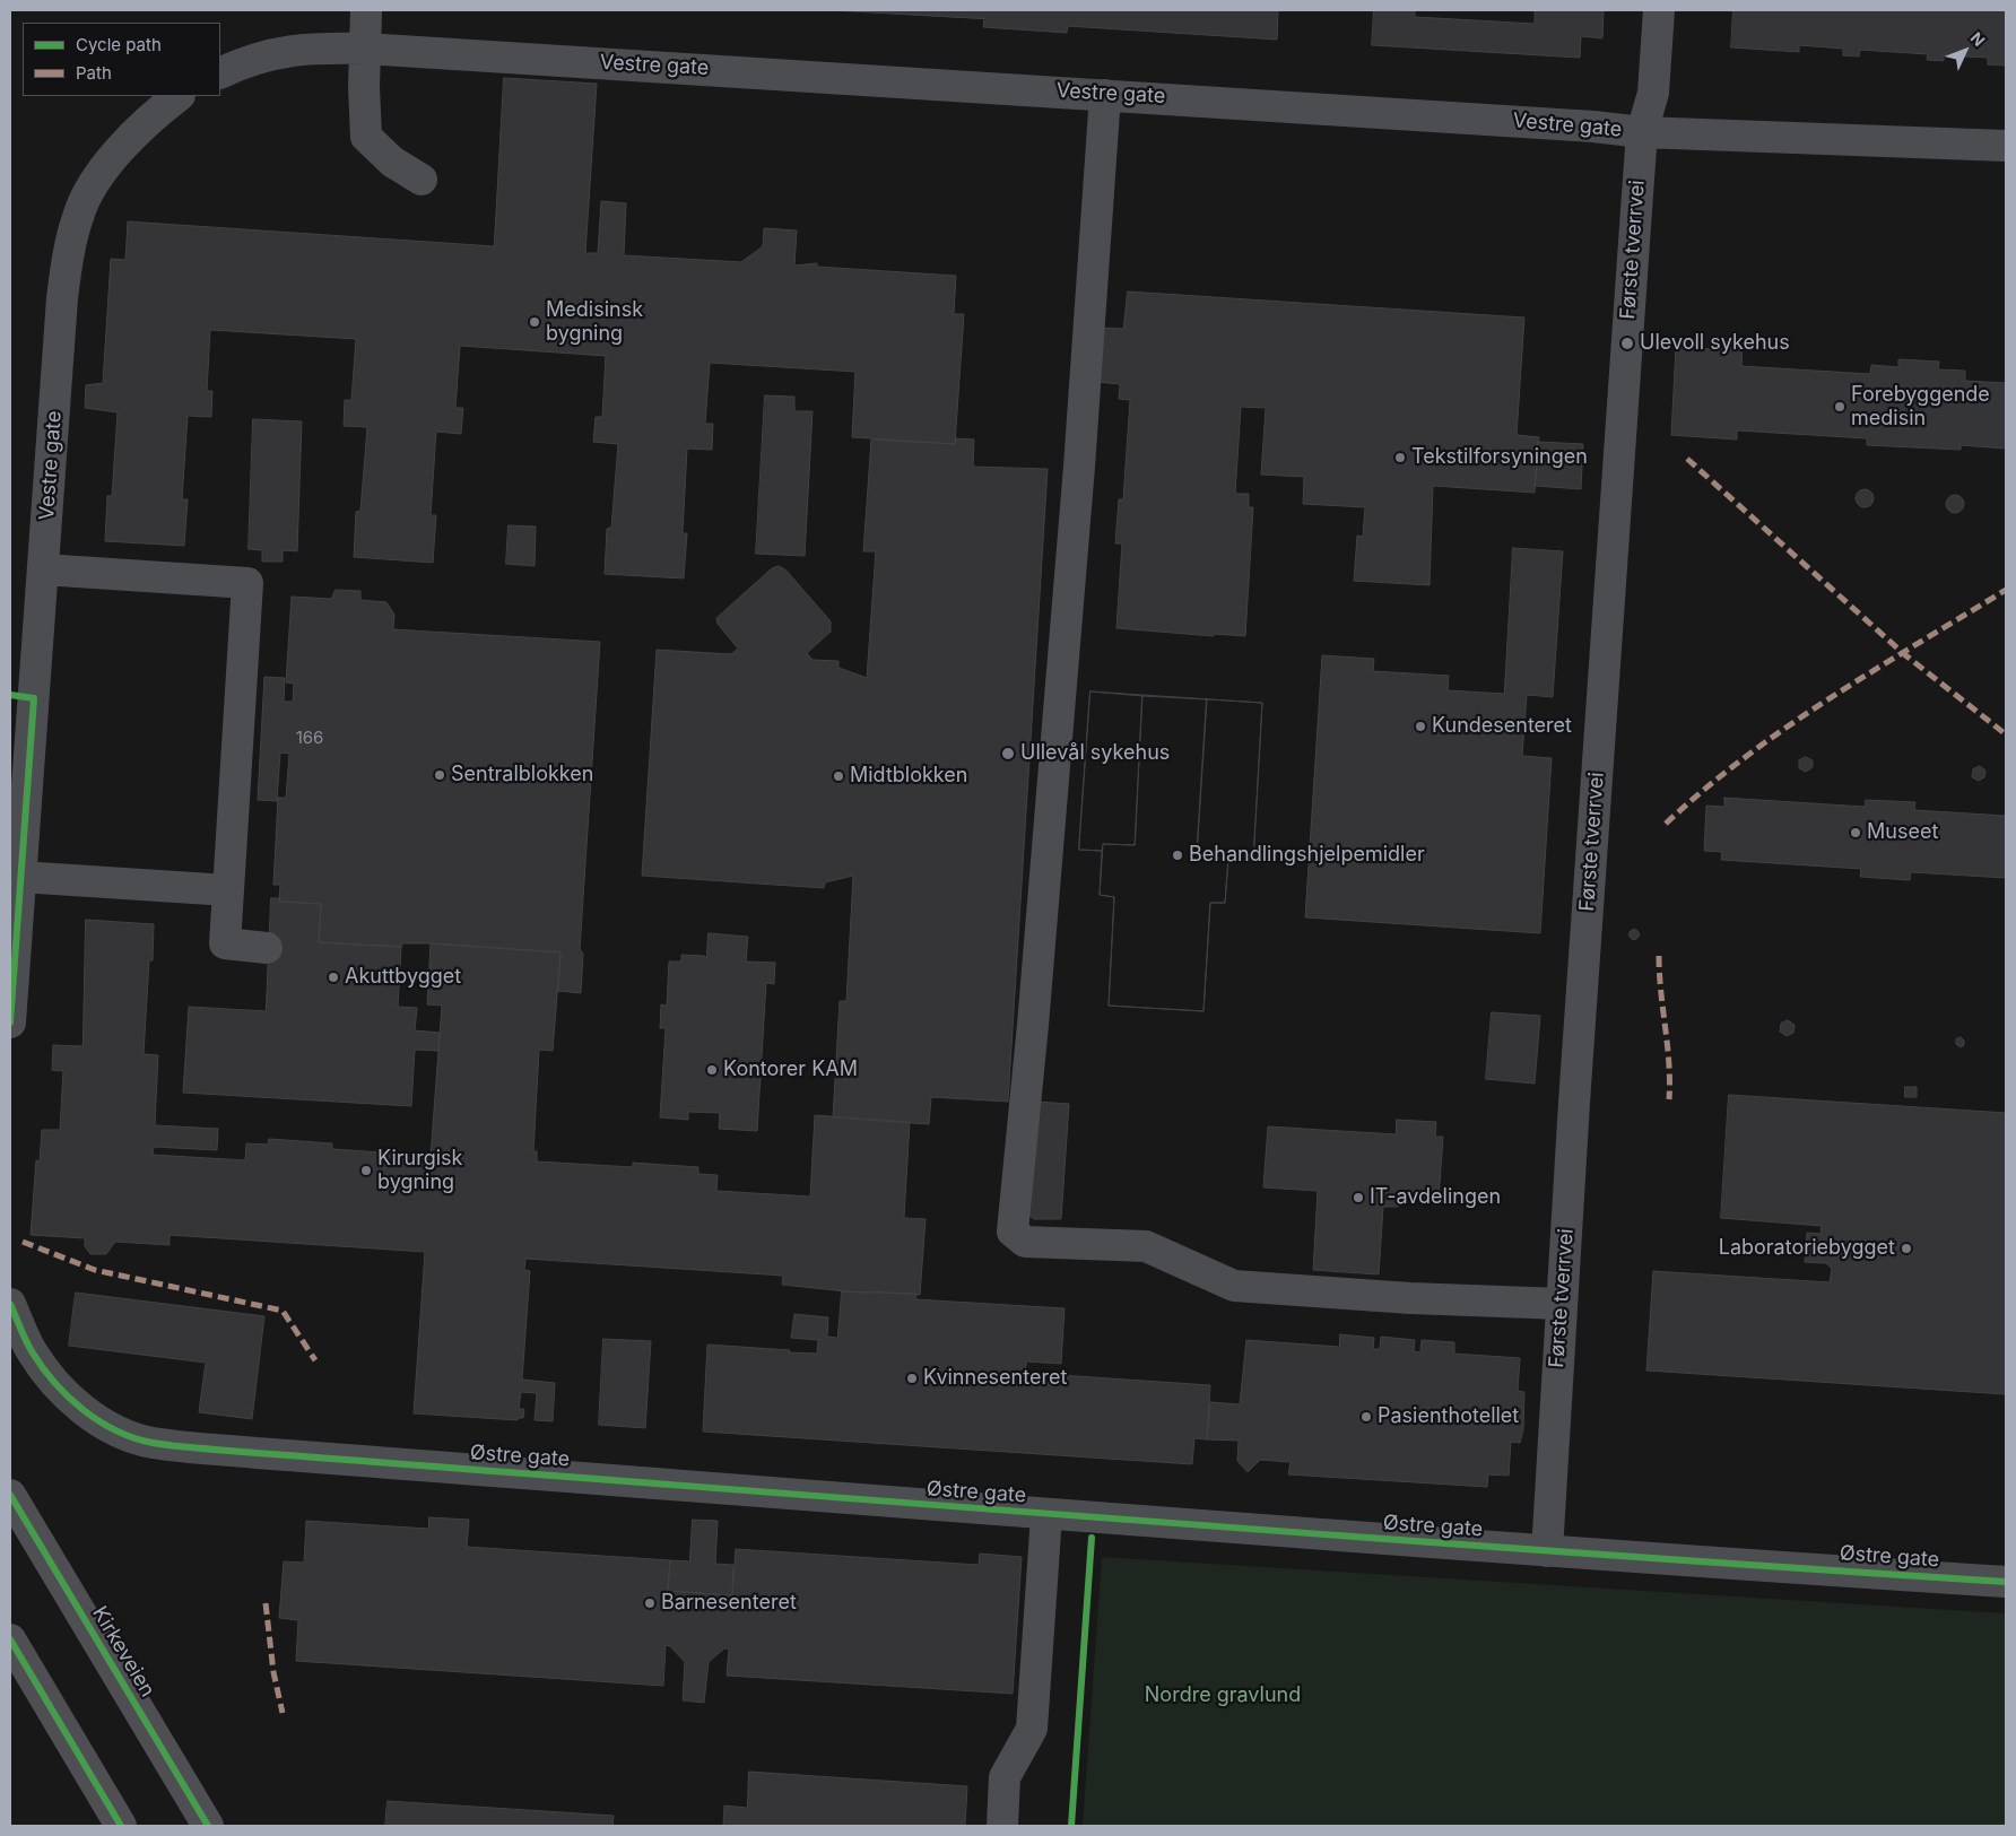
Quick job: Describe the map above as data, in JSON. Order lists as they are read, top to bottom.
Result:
{
  "streets": {
    "main road": ["Kirkeveien"],
    "street": ["Vestre gate", "Første tverrvei", "Østre gate"]
  },
  "crossings": [
    ["Vestre gate", "Første tverrvei"],
    ["Første tverrvei", "Østre gate"]
  ],
  "parks": ["Nordre gravlund"],
  "places": [
    "Medisinsk bygning",
    "Ulevoll sykehus",
    "Forebyggende medisin",
    "Tekstilforsyningen",
    "Kundesenteret",
    "Ullevål sykehus",
    "Sentralblokken",
    "Midtblokken",
    "Museet",
    "Behandlingshjelpemidler",
    "Akuttbygget",
    "Kontorer KAM",
    "Kirurgisk bygning",
    "IT-avdelingen",
    "Laboratoriebygget",
    "Kvinnesenteret",
    "Pasienthotellet",
    "Barnesenteret"
  ],
  "house_numbers": ["166"],
  "legend": ["Cycle path", "Path"],
  "north": "top right"
}
